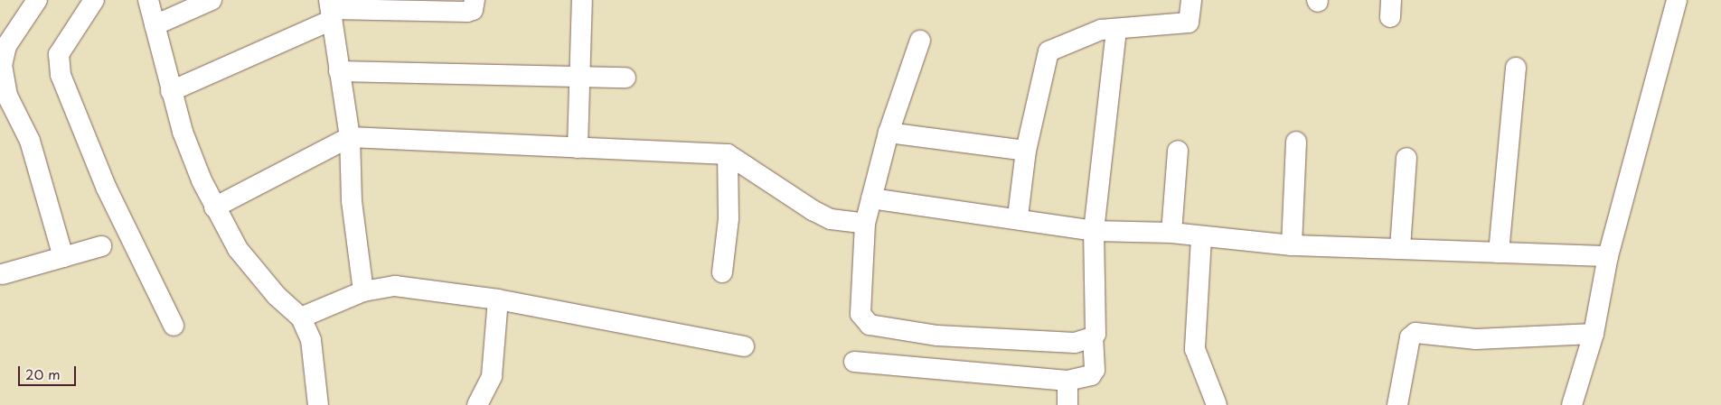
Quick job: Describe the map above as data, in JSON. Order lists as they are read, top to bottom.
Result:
{
  "scale_bar": "20 m"
}
